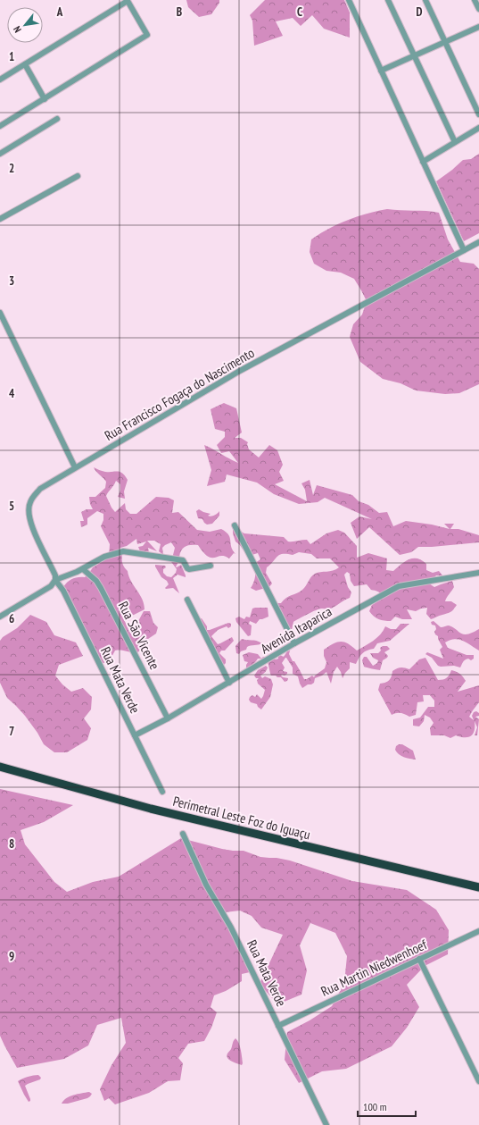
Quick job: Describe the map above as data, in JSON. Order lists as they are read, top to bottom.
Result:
{
  "streets": {
    "highway": ["Perimetral Leste Foz do Iguaçu"],
    "street": [
      "Rua Francisco Fogaça do Nascimento",
      "Avenida Itaparica",
      "Rua São Vicente",
      "Rua Mata Verde",
      "Rua Martin Niedwenhoef"
    ]
  },
  "crossings": [
    ["Rua Francisco Fogaça do Nascimento", "Rua Mata Verde"],
    ["Avenida Itaparica", "Rua São Vicente"],
    ["Avenida Itaparica", "Rua Mata Verde"],
    ["Rua Mata Verde", "Rua Martin Niedwenhoef"]
  ],
  "scale_bar": "100 m",
  "north": "bottom left",
  "grid": {
    "columns": [
      "A",
      "B",
      "C",
      "D"
    ],
    "rows": [
      "1",
      "2",
      "3",
      "4",
      "5",
      "6",
      "7",
      "8",
      "9"
    ]
  }
}
